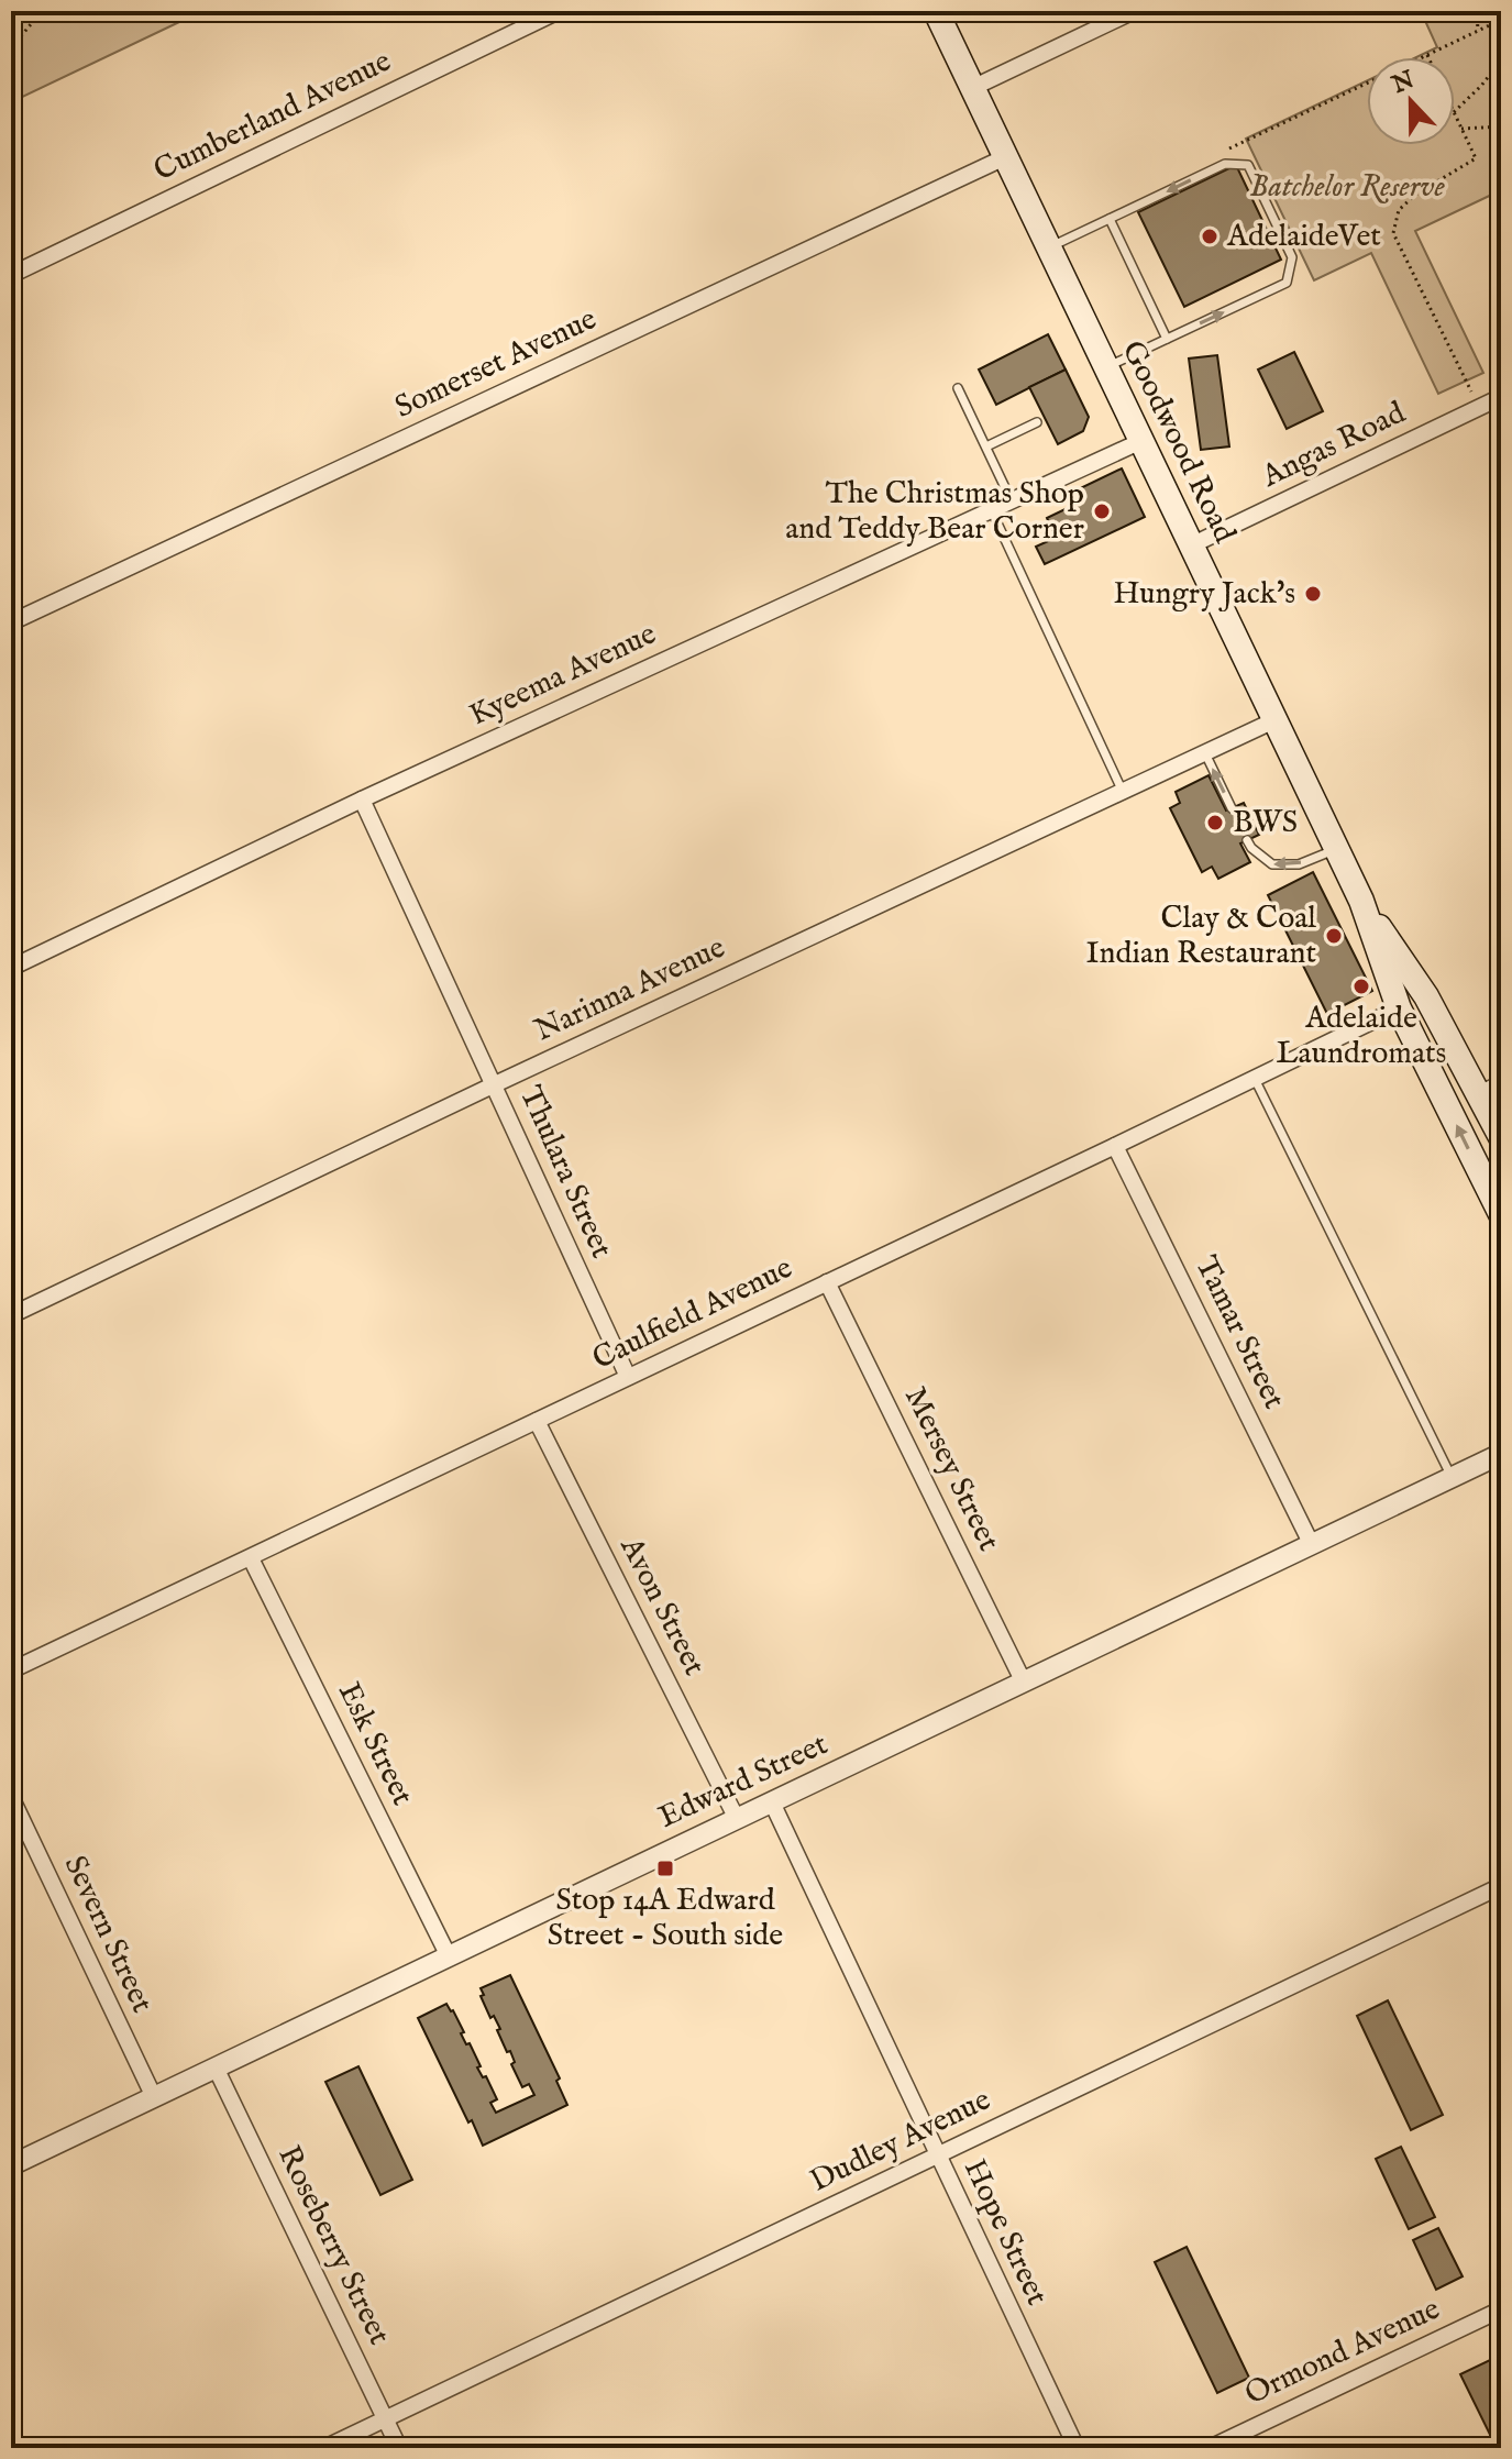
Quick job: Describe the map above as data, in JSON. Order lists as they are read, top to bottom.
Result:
{
  "streets": {
    "main road": ["Goodwood Road"],
    "street": [
      "Cumberland Avenue",
      "Somerset Avenue",
      "Angas Road",
      "Kyeema Avenue",
      "Narinna Avenue",
      "Thulara Street",
      "Caulfield Avenue",
      "Tamar Street",
      "Mersey Street",
      "Avon Street",
      "Esk Street",
      "Edward Street",
      "Severn Street",
      "Dudley Avenue",
      "Hope Street",
      "Roseberry Street",
      "Ormond Avenue"
    ]
  },
  "crossings": [
    ["Somerset Avenue", "Goodwood Road"],
    ["Goodwood Road", "Angas Road"],
    ["Goodwood Road", "Kyeema Avenue"],
    ["Goodwood Road", "Narinna Avenue"],
    ["Goodwood Road", "Caulfield Avenue"],
    ["Kyeema Avenue", "Thulara Street"],
    ["Narinna Avenue", "Thulara Street"],
    ["Thulara Street", "Caulfield Avenue"],
    ["Caulfield Avenue", "Tamar Street"],
    ["Caulfield Avenue", "Mersey Street"],
    ["Caulfield Avenue", "Avon Street"],
    ["Caulfield Avenue", "Esk Street"],
    ["Tamar Street", "Edward Street"],
    ["Mersey Street", "Edward Street"],
    ["Avon Street", "Edward Street"],
    ["Esk Street", "Edward Street"],
    ["Edward Street", "Severn Street"],
    ["Edward Street", "Hope Street"],
    ["Edward Street", "Roseberry Street"],
    ["Dudley Avenue", "Hope Street"],
    ["Dudley Avenue", "Roseberry Street"]
  ],
  "parks": ["Batchelor Reserve"],
  "places": {
    "other": [
      "AdelaideVet",
      "The Christmas Shop and Teddy Bear Corner",
      "Hungry Jack's",
      "BWS",
      "Clay & Coal Indian Restaurant",
      "Adelaide Laundromats"
    ],
    "transit": ["Stop 14A Edward Street - South side"]
  },
  "north": "top"
}
